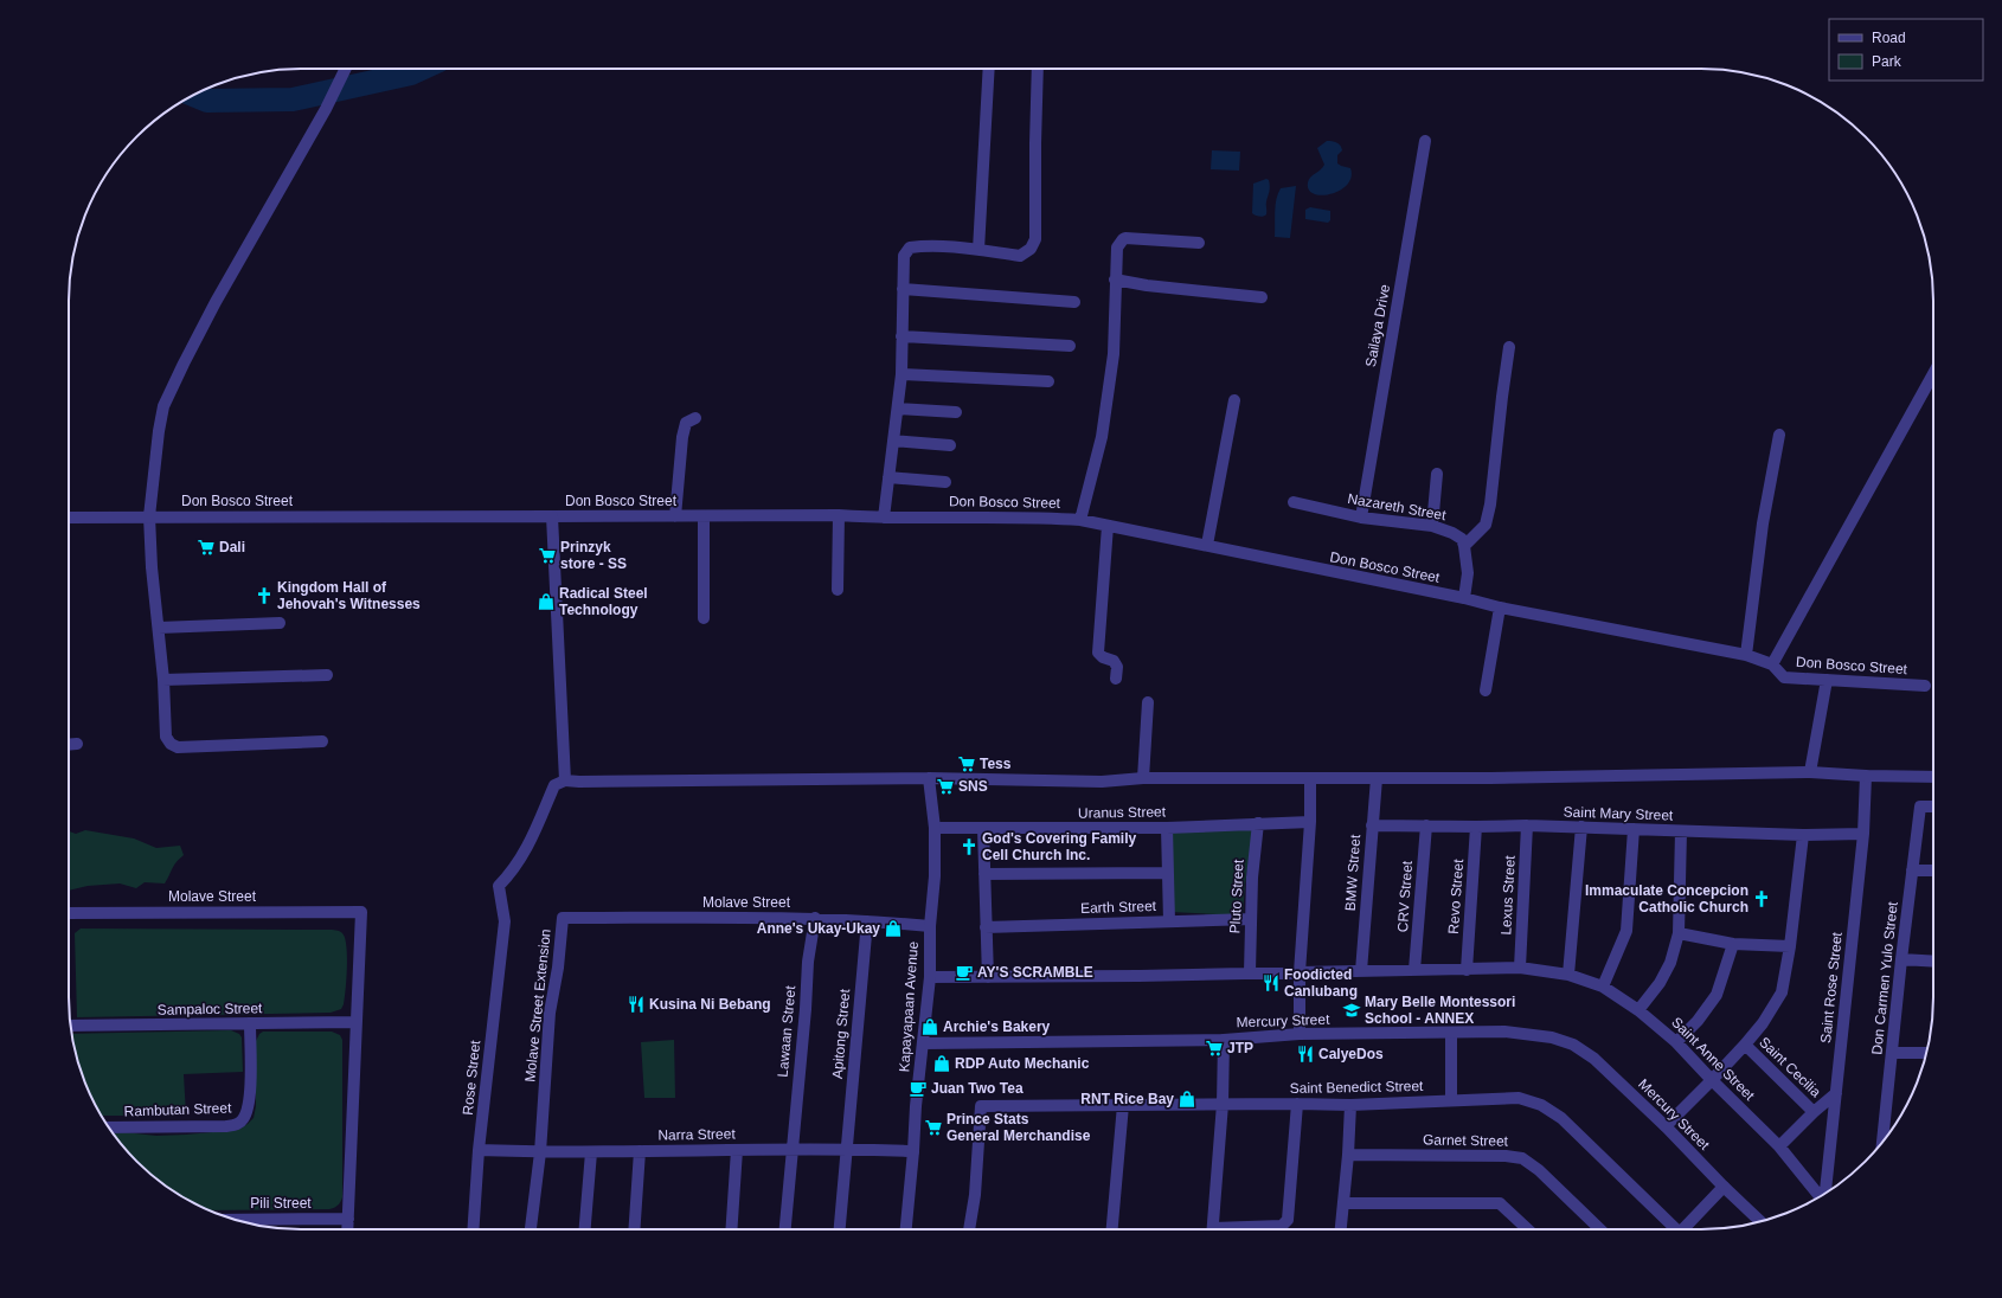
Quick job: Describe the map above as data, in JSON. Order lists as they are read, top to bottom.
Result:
{
  "streets": {
    "street": [
      "Sailaya Drive",
      "Don Bosco Street",
      "Nazareth Street",
      "Uranus Street",
      "Saint Mary Street",
      "BMW Street",
      "Lexus Street",
      "Molave Street",
      "Pluto Street",
      "CRV Street",
      "Revo Street",
      "Earth Street",
      "Don Carmen Yulo Street",
      "Saint Rose Street",
      "Molave Street Extension",
      "Kapayapaan Avenue",
      "Sampaloc Street",
      "Mercury Street",
      "Lawaan Street",
      "Apitong Street",
      "Saint Anne Street",
      "Saint Cecilia",
      "Rose Street",
      "Saint Benedict Street",
      "Rambutan Street",
      "Narra Street",
      "Garnet Street",
      "Pili Street"
    ]
  },
  "crossings": [
    ["Sailaya Drive", "Nazareth Street"],
    ["Uranus Street", "Pluto Street"],
    ["Uranus Street", "Kapayapaan Avenue"],
    ["Saint Mary Street", "BMW Street"],
    ["Saint Mary Street", "Lexus Street"],
    ["Saint Mary Street", "CRV Street"],
    ["Saint Mary Street", "Revo Street"],
    ["Saint Mary Street", "Saint Rose Street"],
    ["BMW Street", "Saint Anne Street"],
    ["Lexus Street", "Saint Anne Street"],
    ["Molave Street", "Molave Street Extension"],
    ["Molave Street", "Kapayapaan Avenue"],
    ["Molave Street", "Sampaloc Street"],
    ["Molave Street", "Lawaan Street"],
    ["Molave Street", "Apitong Street"],
    ["Pluto Street", "Earth Street"],
    ["Pluto Street", "Saint Anne Street"],
    ["CRV Street", "Saint Anne Street"],
    ["Revo Street", "Saint Anne Street"],
    ["Molave Street Extension", "Narra Street"],
    ["Kapayapaan Avenue", "Mercury Street"],
    ["Kapayapaan Avenue", "Saint Anne Street"],
    ["Kapayapaan Avenue", "Narra Street"],
    ["Sampaloc Street", "Rambutan Street"],
    ["Lawaan Street", "Narra Street"],
    ["Apitong Street", "Narra Street"],
    ["Rose Street", "Narra Street"]
  ],
  "places": {
    "supermarket": [
      "Dali",
      "Prinzyk store - SS",
      "Tess",
      "SNS",
      "JTP",
      "Prince Stats General Merchandise"
    ],
    "church": ["Kingdom Hall of Jehovah's Witnesses", "God's Covering Family Cell Church Inc.", "Immaculate Concepcion Catholic Church"],
    "shop": [
      "Radical Steel Technology",
      "Anne's Ukay-Ukay",
      "Archie's Bakery",
      "RDP Auto Mechanic",
      "RNT Rice Bay"
    ],
    "cafe": ["AY'S SCRAMBLE", "Juan Two Tea"],
    "restaurant": ["Foodicted Canlubang", "Kusina Ni Bebang", "CalyeDos"],
    "school or university": ["Mary Belle Montessori School - ANNEX"]
  },
  "legend": ["Road", "Park"]
}
